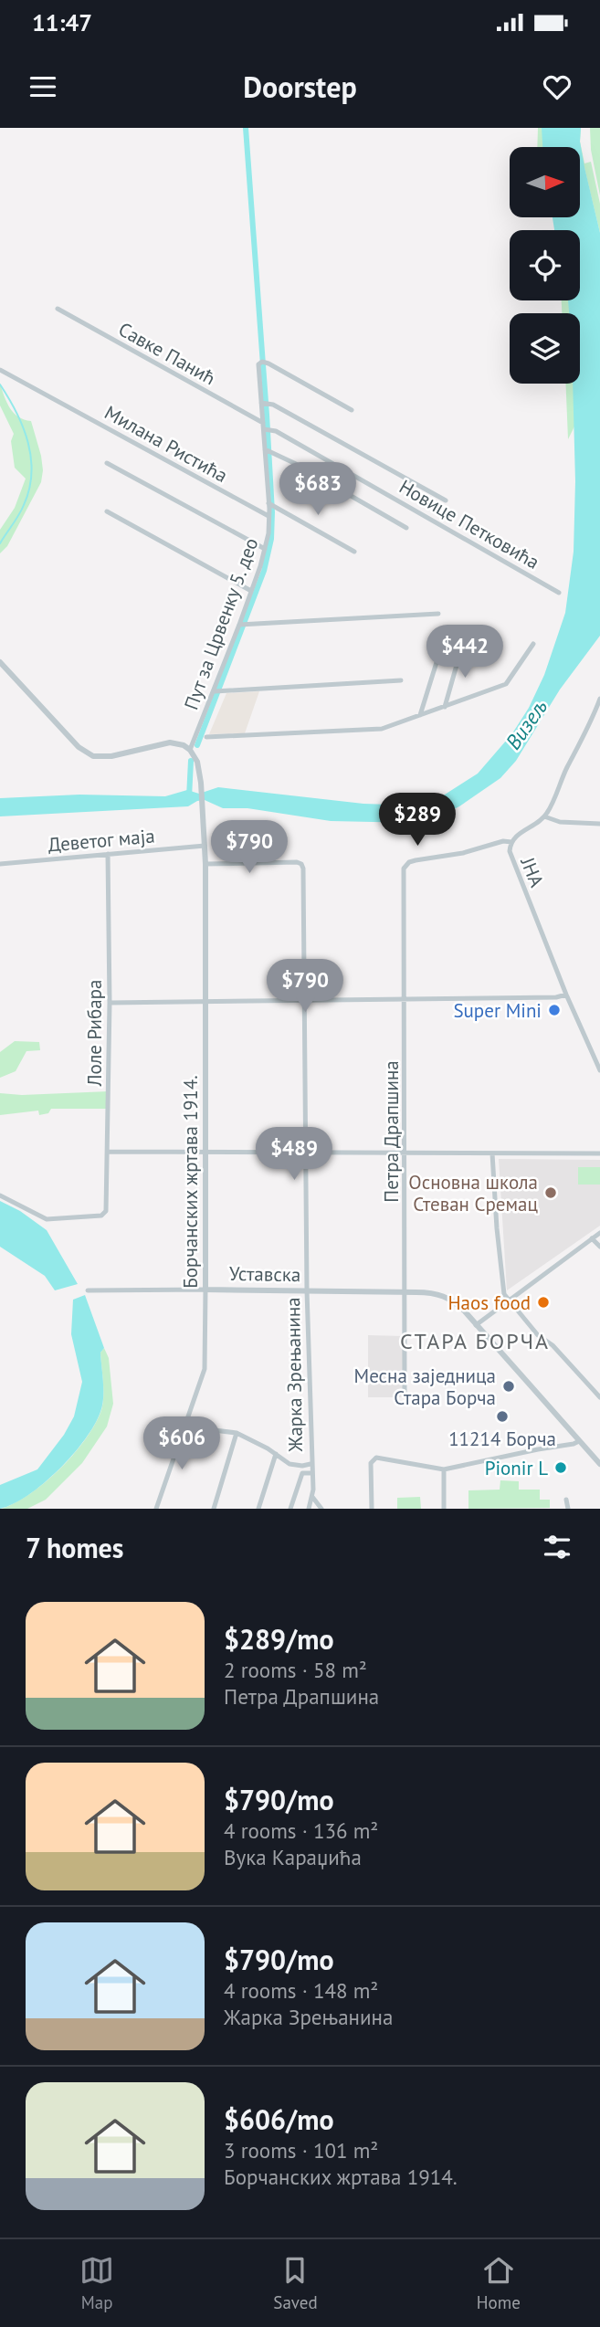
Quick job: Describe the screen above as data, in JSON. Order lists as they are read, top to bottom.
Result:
{
  "streets": {
    "street": [
      "Савке Панић",
      "Милана Ристића",
      "Новице Петковића",
      "Пут за Црвенку 5. део",
      "Деветог маја",
      "ЈНА",
      "Лоле Рибара",
      "Петра Драпшина",
      "Борчанских жртава 1914.",
      "Уставска",
      "Жарка Зрењанина"
    ]
  },
  "crossings": [
    ["Савке Панић", "Новице Петковића"],
    ["Савке Панић", "Пут за Црвенку 5. део"],
    ["Милана Ристића", "Пут за Црвенку 5. део"],
    ["Новице Петковића", "Пут за Црвенку 5. део"],
    ["Пут за Црвенку 5. део", "Борчанских жртава 1914."],
    ["Деветог маја", "Лоле Рибара"],
    ["Деветог маја", "Борчанских жртава 1914."],
    ["ЈНА", "Петра Драпшина"],
    ["Петра Драпшина", "Уставска"],
    ["Борчанских жртава 1914.", "Уставска"],
    ["Борчанских жртава 1914.", "Жарка Зрењанина"],
    ["Уставска", "Жарка Зрењанина"]
  ],
  "districts": ["СТАРА БОРЧА"],
  "water": ["Визељ"],
  "places": [
    "Super Mini",
    "Основна школа Стеван Сремац",
    "Haos food",
    "Месна заједница Стара Борча",
    "11214 Борча",
    "Pionir L"
  ],
  "north": "right",
  "page": {
    "status": "11:47",
    "header": "Doorstep",
    "price": [
      "$683",
      "$442",
      "$289",
      "$790",
      "$790",
      "$489",
      "$606"
    ],
    "heading": "7 homes",
    "list": [
      {
        "name": "$289/mo",
        "note": "2 rooms · 58 m² · Петра Драпшина"
      },
      {
        "name": "$790/mo",
        "note": "4 rooms · 136 m² · Вука Караџића"
      },
      {
        "name": "$790/mo",
        "note": "4 rooms · 148 m² · Жарка Зрењанина"
      },
      {
        "name": "$606/mo",
        "note": "3 rooms · 101 m² · Борчанских жртава 1914."
      }
    ],
    "tabs": ["Map", "Saved", "Home"]
  }
}
